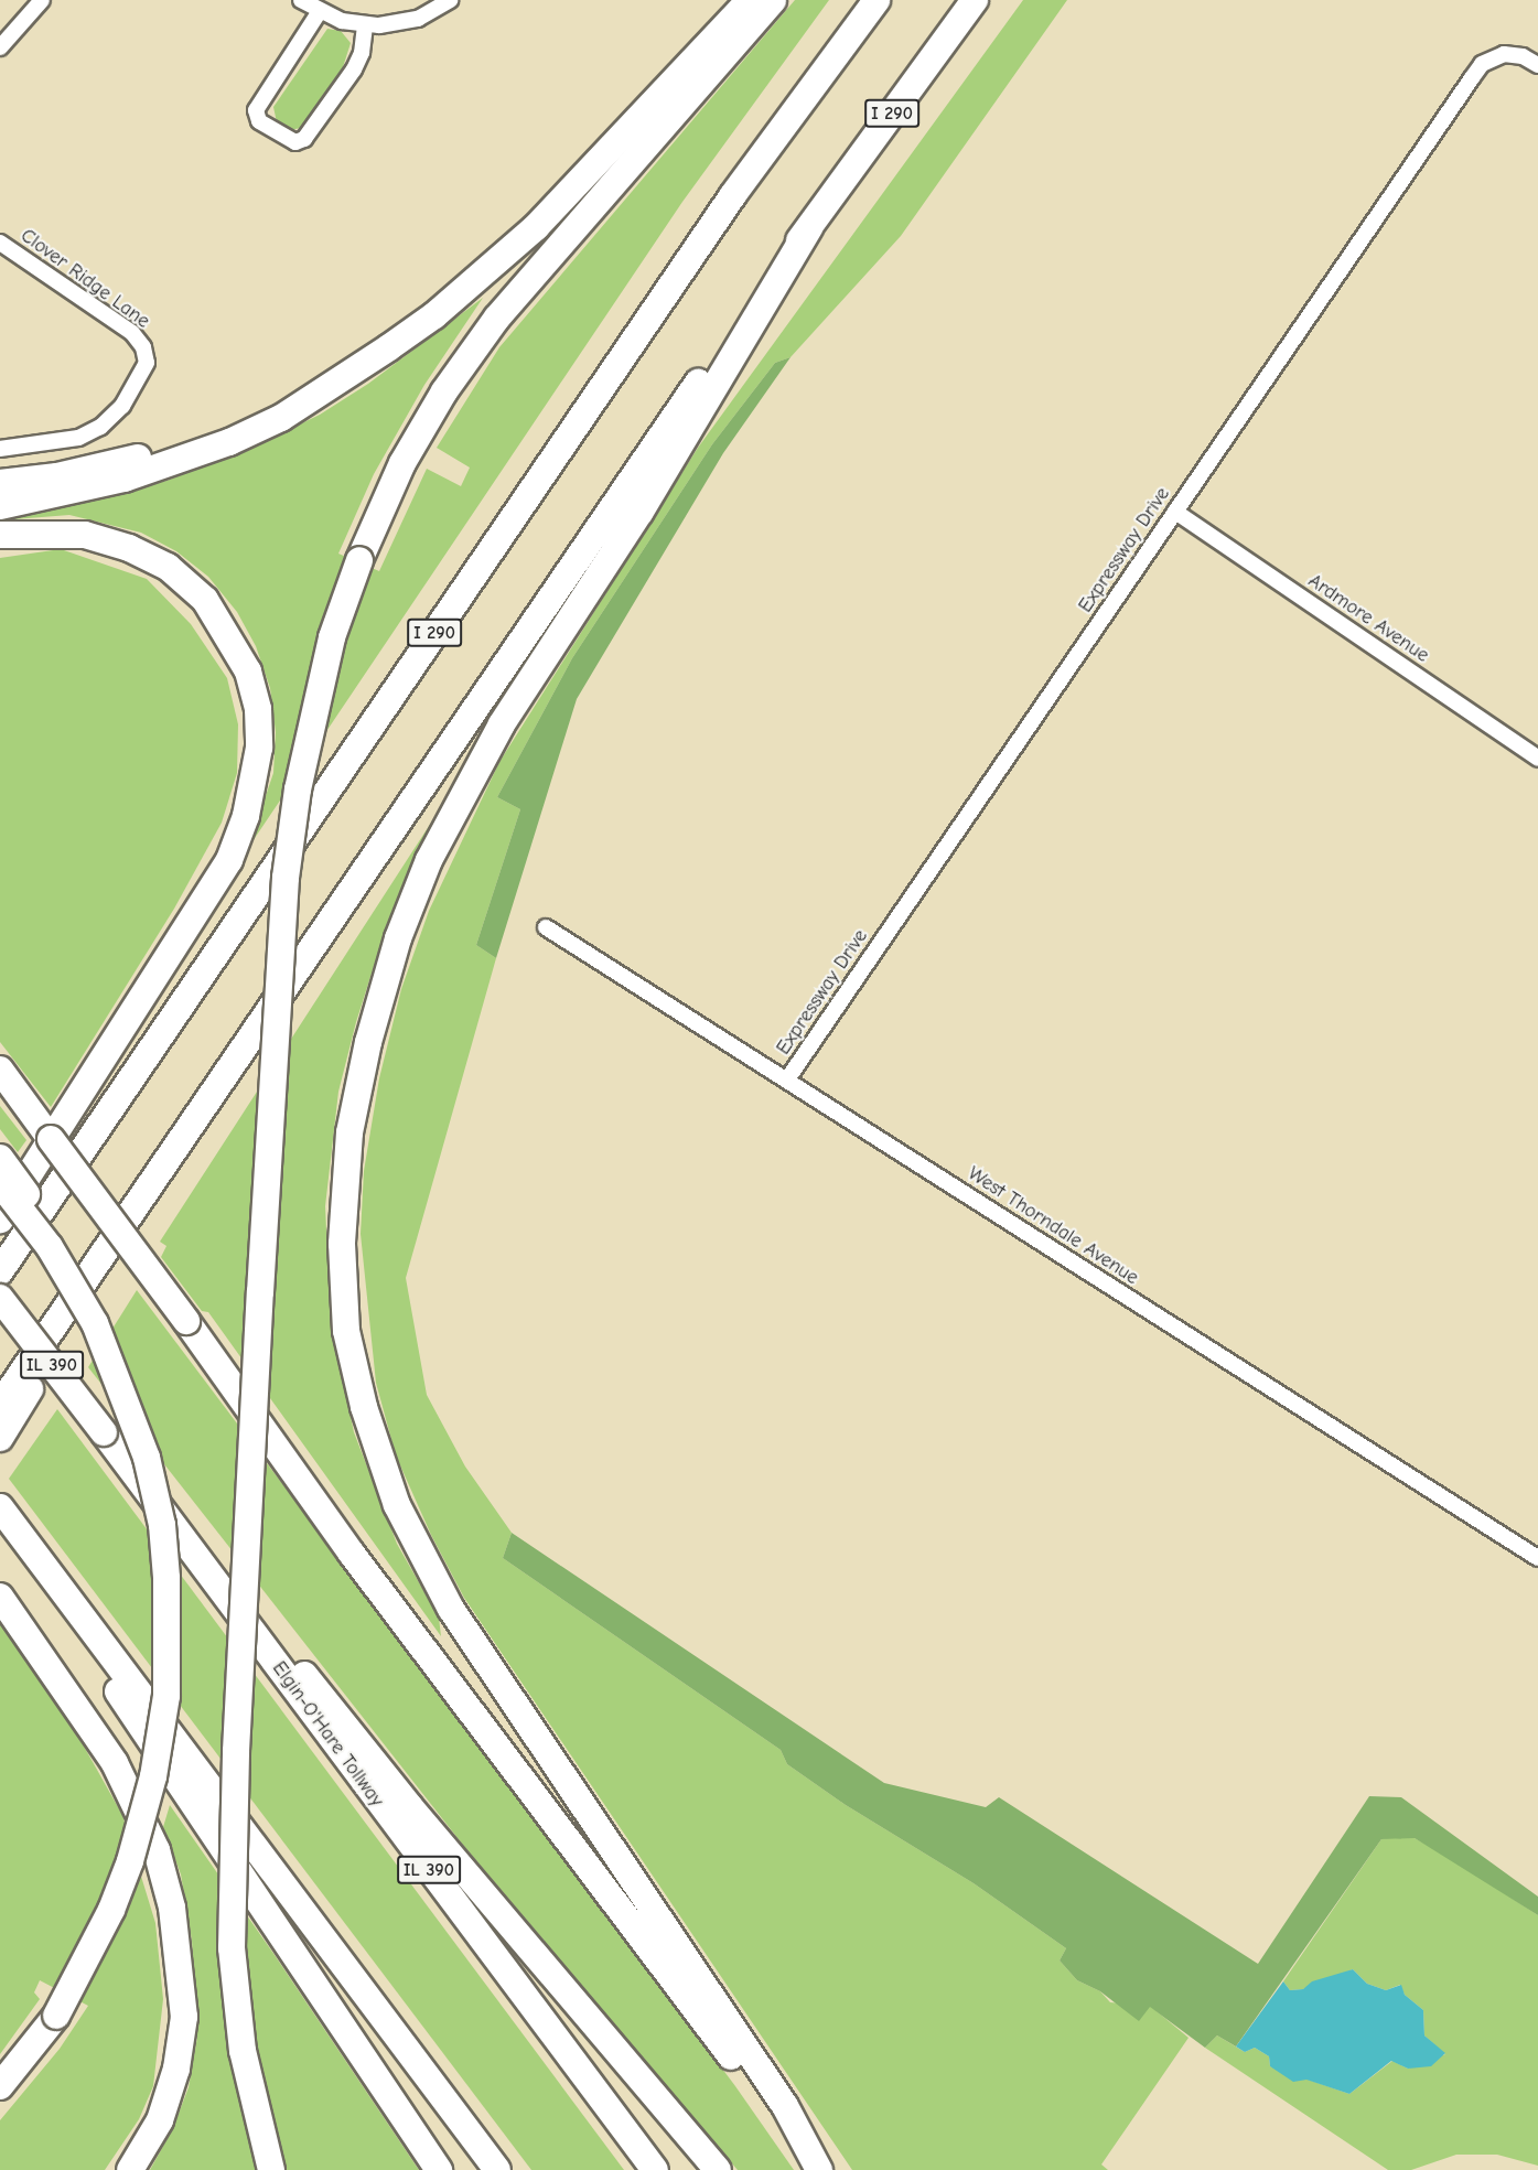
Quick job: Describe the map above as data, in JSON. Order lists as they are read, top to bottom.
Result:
{
  "streets": {
    "highway": ["I 290", "IL 390", "Elgin-O'Hare Tollway"],
    "street": [
      "Clover Ridge Lane",
      "Expressway Drive",
      "Ardmore Avenue",
      "West Thorndale Avenue"
    ]
  },
  "crossings": [
    ["Expressway Drive", "Ardmore Avenue"],
    ["Expressway Drive", "West Thorndale Avenue"]
  ]
}
